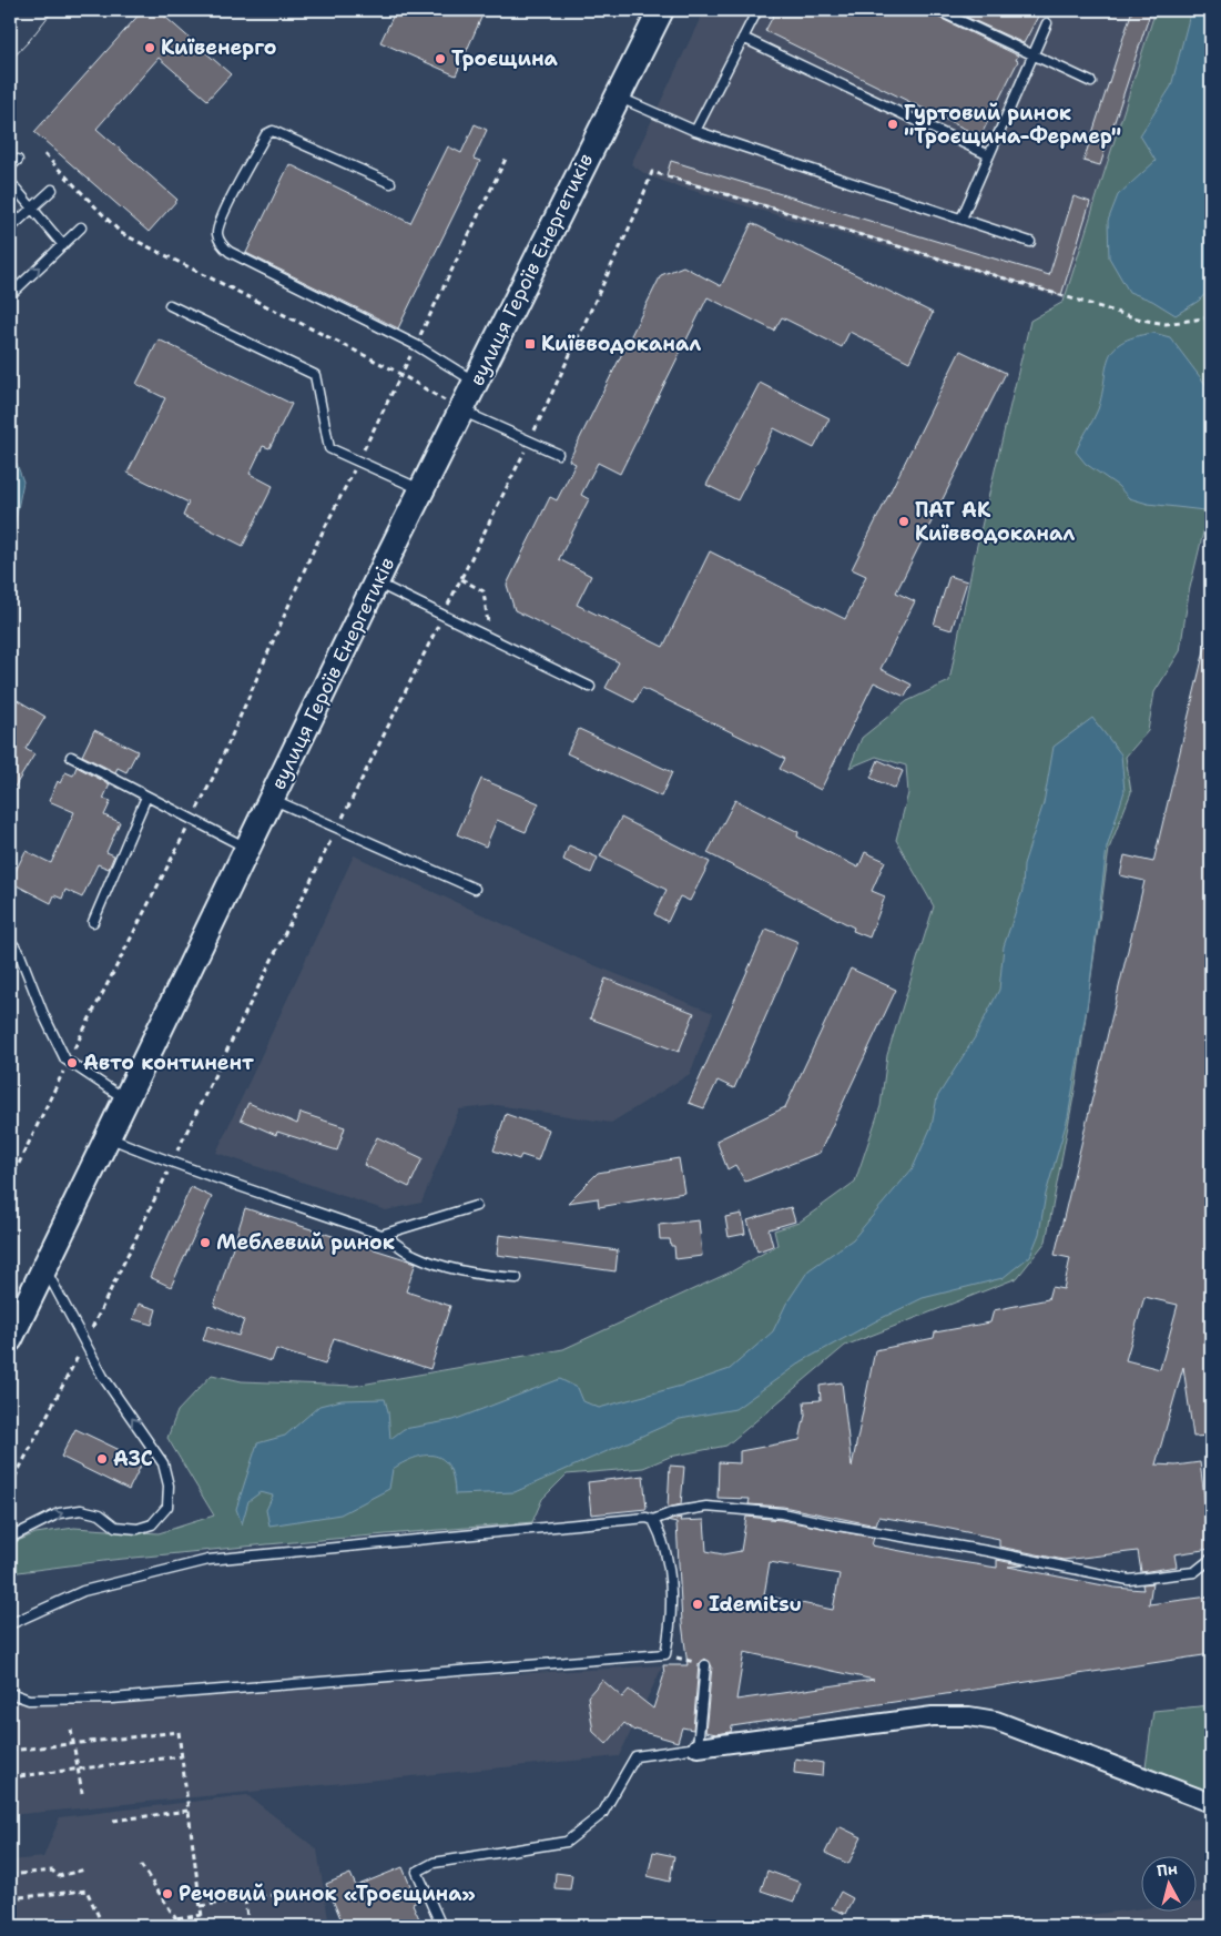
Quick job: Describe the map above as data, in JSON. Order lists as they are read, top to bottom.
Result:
{
  "streets": {
    "street": ["вулиця Героїв Енергетиків"]
  },
  "places": {
    "other": [
      "Київенерго",
      "Троєщина",
      "Гуртовий ринок \"Троєщина-Фермер\"",
      "ПАТ АК Київводоканал",
      "Авто континент",
      "Меблевий ринок",
      "АЗС",
      "Idemitsu",
      "Речовий ринок «Троєщина»"
    ],
    "transit": ["Київводоканал"]
  },
  "north": "top"
}
